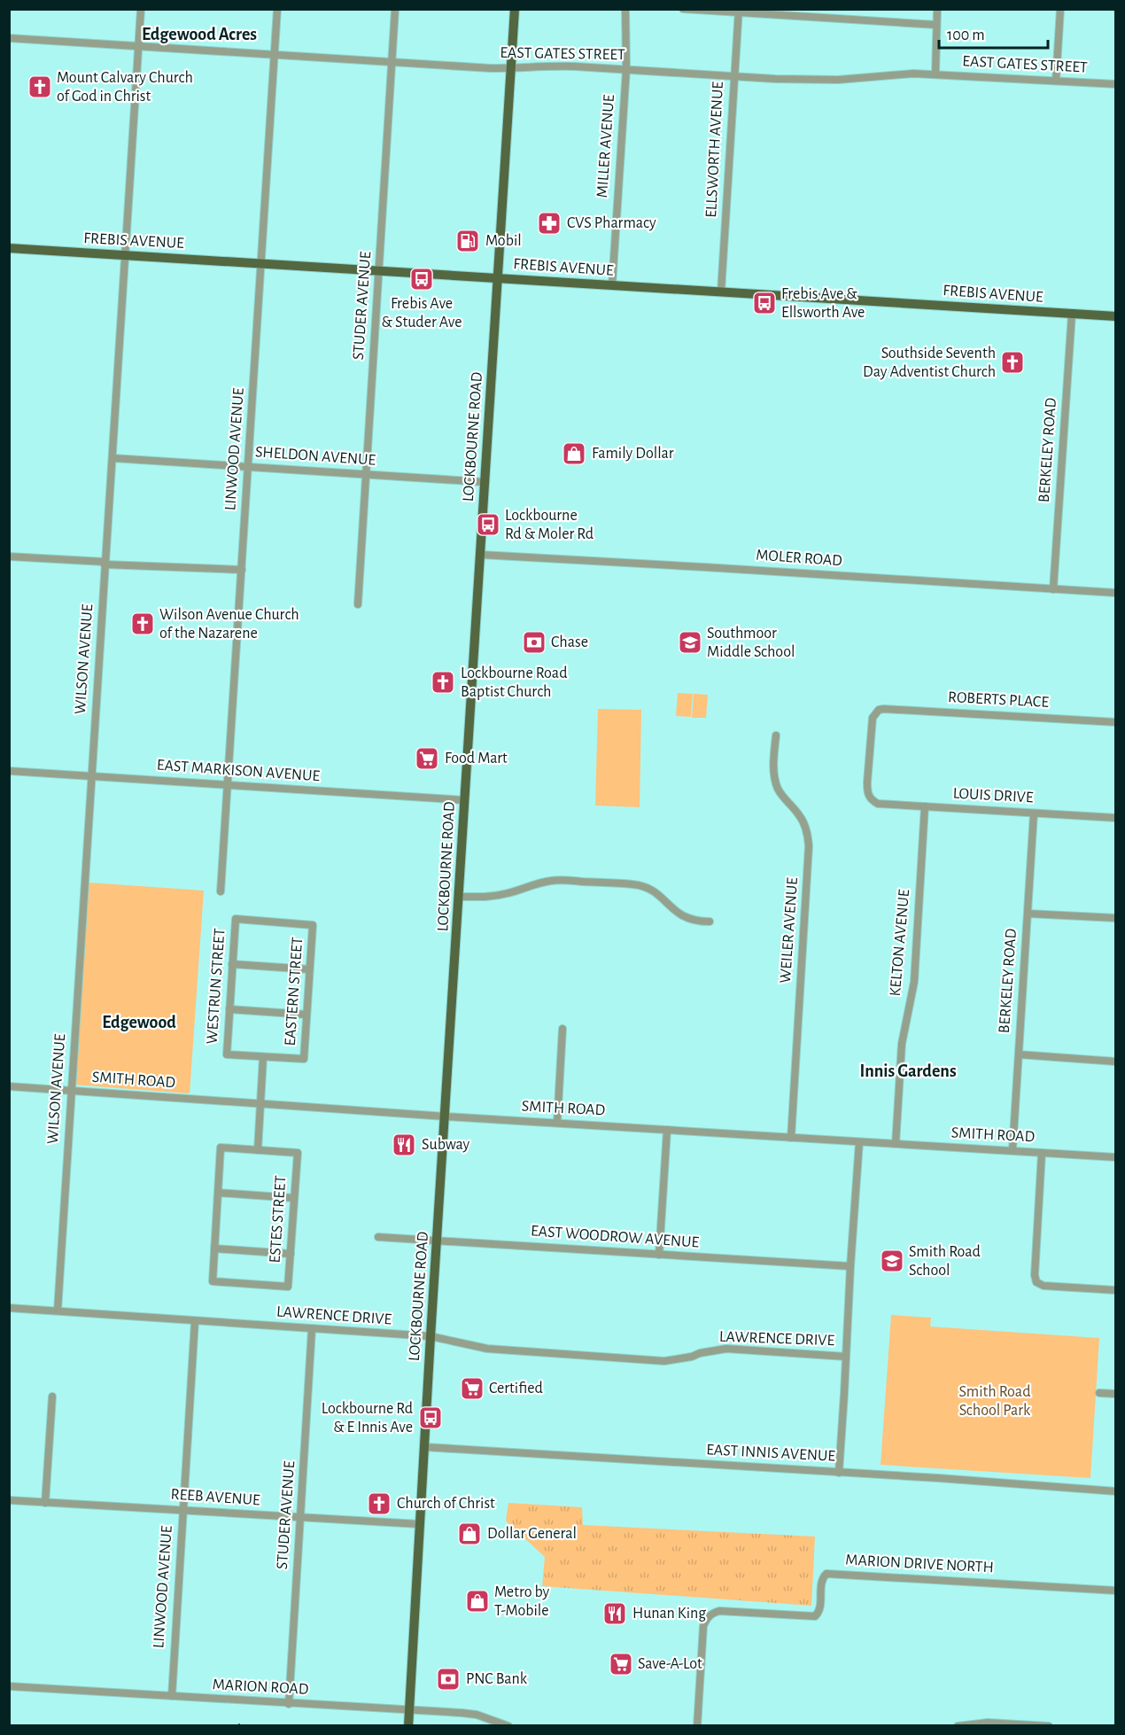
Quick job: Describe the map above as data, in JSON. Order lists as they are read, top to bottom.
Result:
{
  "streets": {
    "main road": ["FREBIS AVENUE", "LOCKBOURNE ROAD"],
    "street": [
      "EAST GATES STREET",
      "MILLER AVENUE",
      "ELLSWORTH AVENUE",
      "STUDER AVENUE",
      "LINWOOD AVENUE",
      "BERKELEY ROAD",
      "SHELDON AVENUE",
      "MOLER ROAD",
      "WILSON AVENUE",
      "ROBERTS PLACE",
      "EAST MARKISON AVENUE",
      "LOUIS DRIVE",
      "WEILER AVENUE",
      "KELTON AVENUE",
      "WESTRUN STREET",
      "EASTERN STREET",
      "SMITH ROAD",
      "ESTES STREET",
      "EAST WOODROW AVENUE",
      "LAWRENCE DRIVE",
      "EAST INNIS AVENUE",
      "REEB AVENUE",
      "MARION DRIVE NORTH",
      "MARION ROAD"
    ]
  },
  "crossings": [
    ["EAST GATES STREET", "MILLER AVENUE"],
    ["EAST GATES STREET", "ELLSWORTH AVENUE"],
    ["EAST GATES STREET", "STUDER AVENUE"],
    ["EAST GATES STREET", "LOCKBOURNE ROAD"],
    ["EAST GATES STREET", "LINWOOD AVENUE"],
    ["EAST GATES STREET", "WILSON AVENUE"],
    ["MILLER AVENUE", "FREBIS AVENUE"],
    ["ELLSWORTH AVENUE", "FREBIS AVENUE"],
    ["FREBIS AVENUE", "STUDER AVENUE"],
    ["FREBIS AVENUE", "LOCKBOURNE ROAD"],
    ["FREBIS AVENUE", "LINWOOD AVENUE"],
    ["FREBIS AVENUE", "BERKELEY ROAD"],
    ["FREBIS AVENUE", "WILSON AVENUE"],
    ["STUDER AVENUE", "SHELDON AVENUE"],
    ["STUDER AVENUE", "LAWRENCE DRIVE"],
    ["STUDER AVENUE", "REEB AVENUE"],
    ["STUDER AVENUE", "MARION ROAD"],
    ["LOCKBOURNE ROAD", "SHELDON AVENUE"],
    ["LOCKBOURNE ROAD", "MOLER ROAD"],
    ["LOCKBOURNE ROAD", "EAST MARKISON AVENUE"],
    ["LOCKBOURNE ROAD", "SMITH ROAD"],
    ["LOCKBOURNE ROAD", "EAST WOODROW AVENUE"],
    ["LOCKBOURNE ROAD", "LAWRENCE DRIVE"],
    ["LOCKBOURNE ROAD", "EAST INNIS AVENUE"],
    ["LOCKBOURNE ROAD", "REEB AVENUE"],
    ["LOCKBOURNE ROAD", "MARION ROAD"],
    ["LINWOOD AVENUE", "SHELDON AVENUE"],
    ["LINWOOD AVENUE", "EAST MARKISON AVENUE"],
    ["LINWOOD AVENUE", "LAWRENCE DRIVE"],
    ["LINWOOD AVENUE", "REEB AVENUE"],
    ["LINWOOD AVENUE", "MARION ROAD"],
    ["BERKELEY ROAD", "MOLER ROAD"],
    ["BERKELEY ROAD", "LOUIS DRIVE"],
    ["BERKELEY ROAD", "SMITH ROAD"],
    ["SHELDON AVENUE", "WILSON AVENUE"],
    ["WILSON AVENUE", "EAST MARKISON AVENUE"],
    ["WILSON AVENUE", "SMITH ROAD"],
    ["WILSON AVENUE", "LAWRENCE DRIVE"],
    ["ROBERTS PLACE", "LOUIS DRIVE"],
    ["LOUIS DRIVE", "KELTON AVENUE"],
    ["WEILER AVENUE", "SMITH ROAD"],
    ["KELTON AVENUE", "SMITH ROAD"],
    ["WESTRUN STREET", "EASTERN STREET"]
  ],
  "districts": ["Edgewood Acres", "Edgewood", "Innis Gardens"],
  "parks": ["Smith Road School Park"],
  "places": {
    "church": [
      "Mount Calvary Church of God in Christ",
      "Southside Seventh Day Adventist Church",
      "Wilson Avenue Church of the Nazarene",
      "Lockbourne Road Baptist Church",
      "Church of Christ"
    ],
    "pharmacy": ["CVS Pharmacy"],
    "fuel station": ["Mobil"],
    "bus stop": [
      "Frebis Ave & Studer Ave",
      "Frebis Ave & Ellsworth Ave",
      "Lockbourne Rd & Moler Rd",
      "Lockbourne Rd & E Innis Ave"
    ],
    "shop": ["Family Dollar", "Dollar General", "Metro by T-Mobile"],
    "bank": ["Chase", "PNC Bank"],
    "school or university": ["Southmoor Middle School", "Smith Road School"],
    "supermarket": ["Food Mart", "Certified", "Save-A-Lot"],
    "restaurant": ["Subway", "Hunan King"]
  },
  "scale_bar": "100 m"
}
